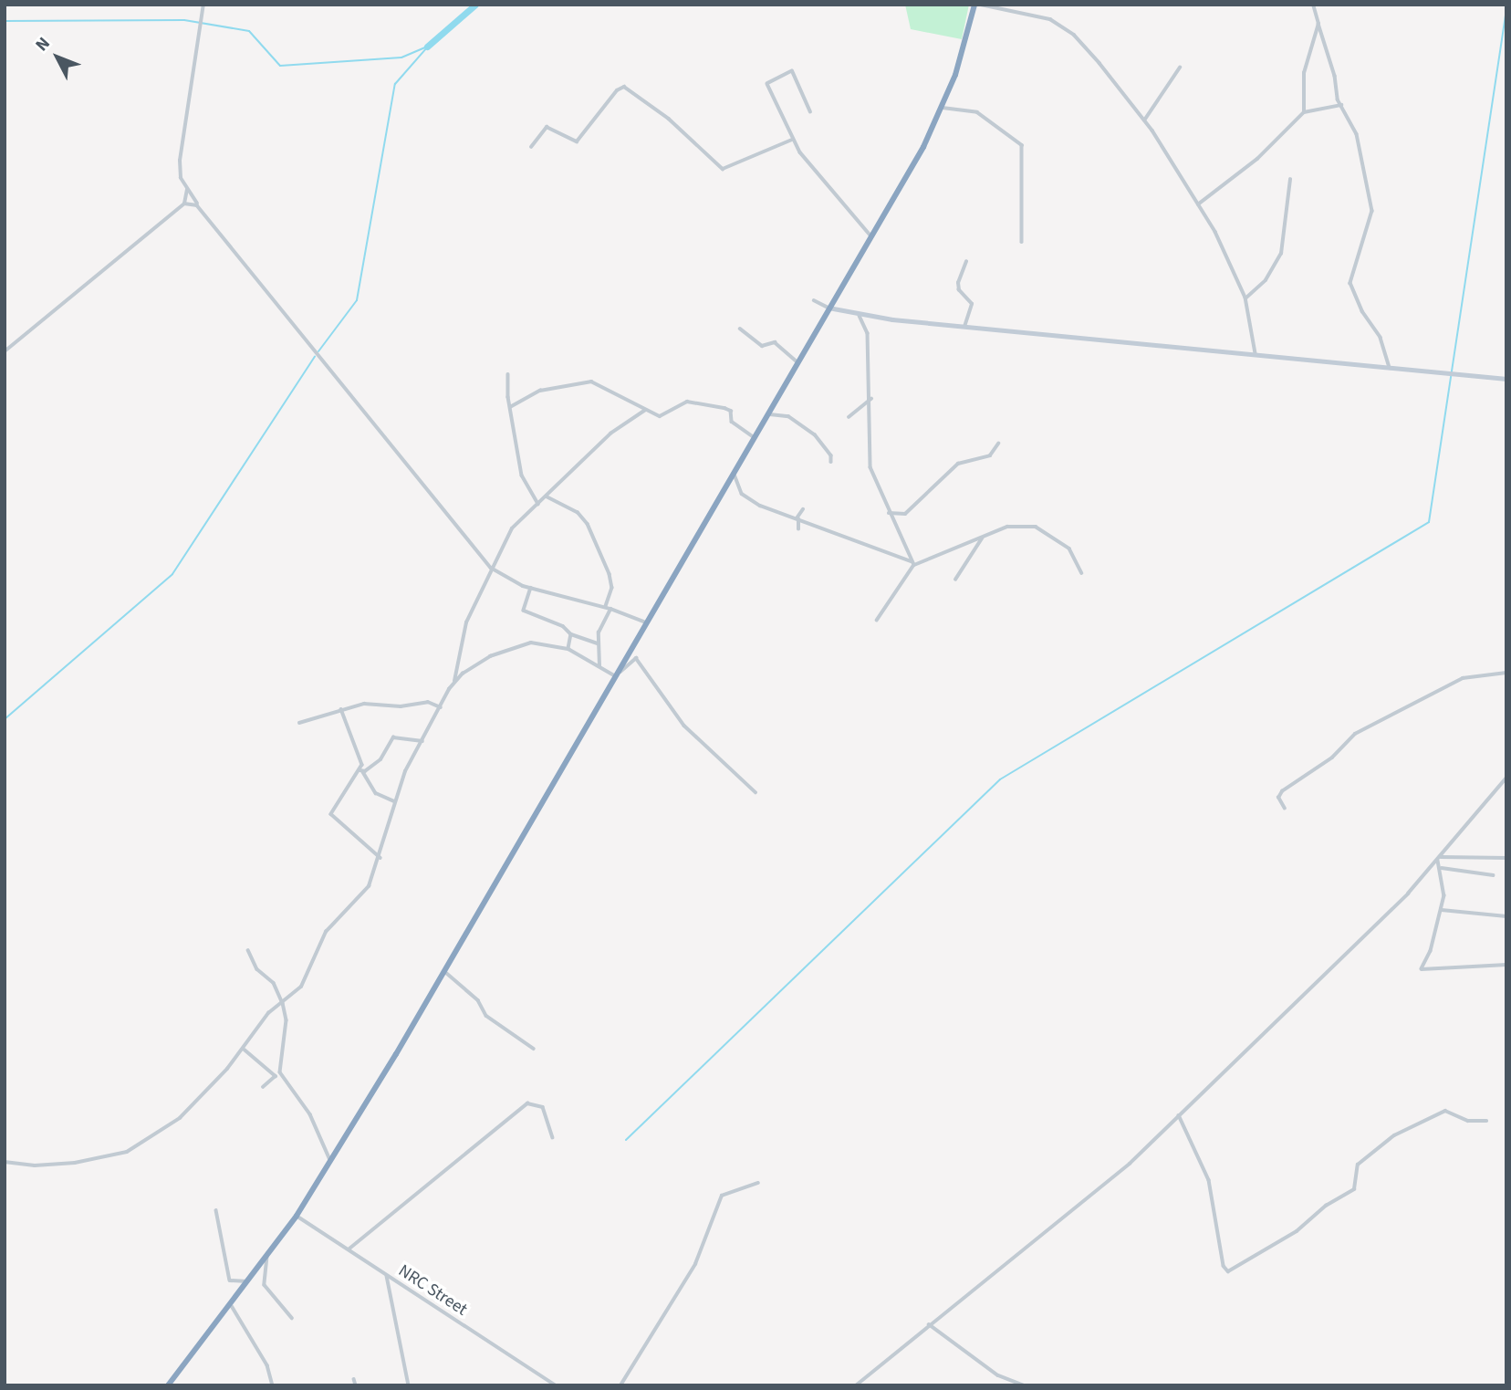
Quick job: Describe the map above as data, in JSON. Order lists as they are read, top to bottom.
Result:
{
  "streets": {
    "street": ["NRC Street"]
  },
  "north": "top left"
}
